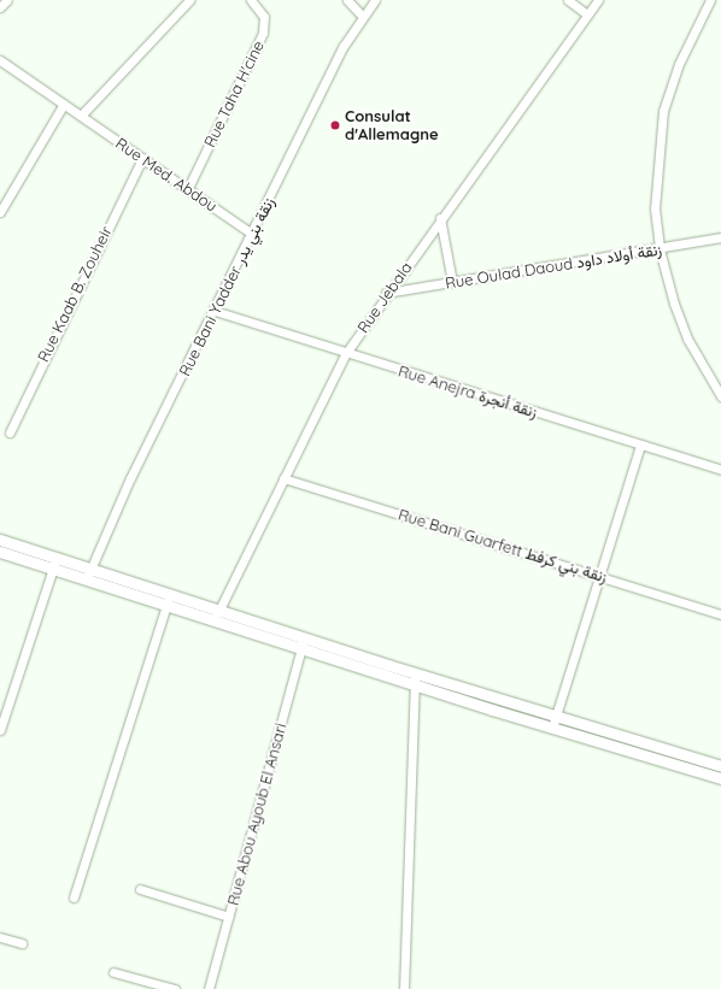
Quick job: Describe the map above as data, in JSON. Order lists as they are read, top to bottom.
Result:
{
  "streets": {
    "street": [
      "Rue Taha H'cine",
      "Rue Med. Abdou",
      "Rue Oulad Daoud زنقة أولاد داود",
      "Rue Bani Yadder زنقة بني يدر",
      "Rue Kaab B. Zouheir",
      "Rue Jebala",
      "Rue Anejra زنقة أنجرة",
      "Rue Bani Guarfett زنقة بني كرفط",
      "Rue Abou Ayoub El Ansari"
    ]
  },
  "crossings": [
    ["Rue Taha H'cine", "Rue Med. Abdou"],
    ["Rue Med. Abdou", "Rue Bani Yadder زنقة بني يدر"],
    ["Rue Med. Abdou", "Rue Kaab B. Zouheir"],
    ["Rue Oulad Daoud زنقة أولاد داود", "Rue Jebala"],
    ["Rue Bani Yadder زنقة بني يدر", "Rue Anejra زنقة أنجرة"],
    ["Rue Jebala", "Rue Anejra زنقة أنجرة"],
    ["Rue Jebala", "Rue Bani Guarfett زنقة بني كرفط"]
  ],
  "places": ["Consulat d'Allemagne"]
}
